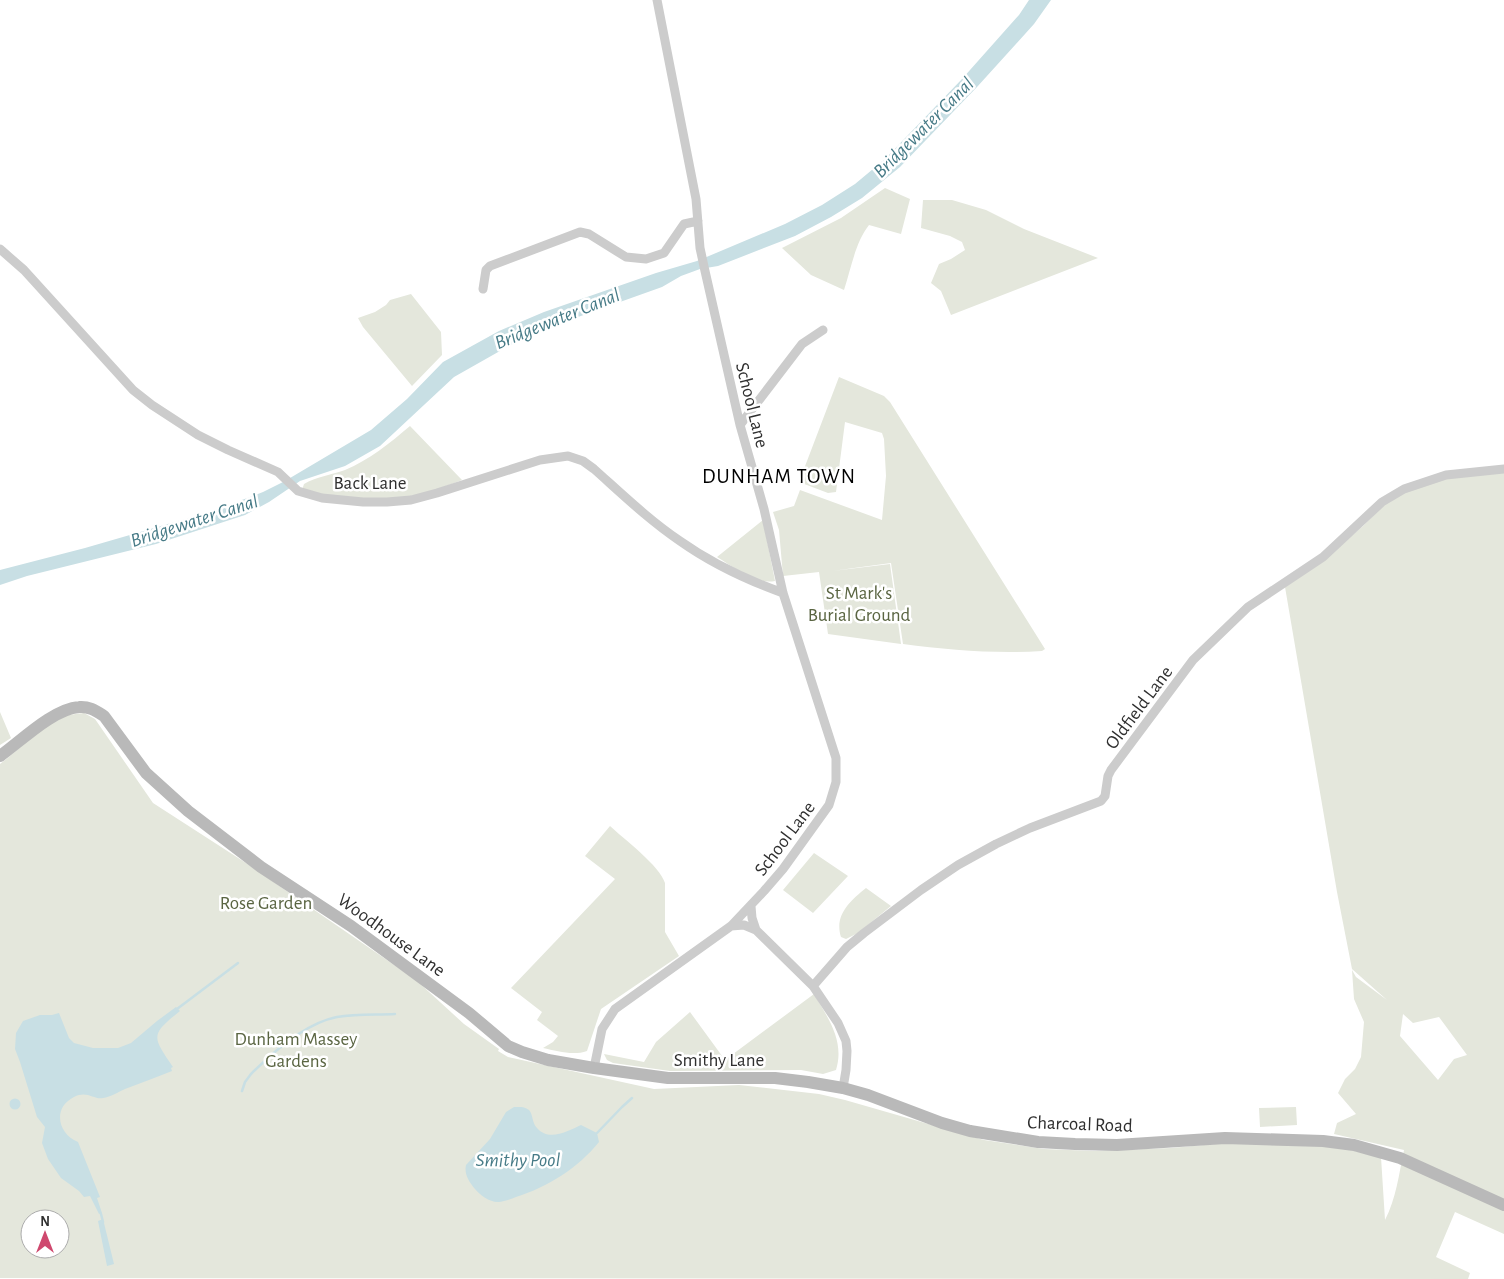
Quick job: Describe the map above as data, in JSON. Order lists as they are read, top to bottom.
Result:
{
  "streets": {
    "main road": ["Woodhouse Lane", "Smithy Lane", "Charcoal Road"],
    "street": ["School Lane", "Back Lane", "Oldfield Lane"]
  },
  "crossings": [
    ["School Lane", "Back Lane"],
    ["Woodhouse Lane", "Smithy Lane"],
    ["Smithy Lane", "Charcoal Road"]
  ],
  "districts": ["DUNHAM TOWN"],
  "water": ["Bridgewater Canal", "Smithy Pool"],
  "parks": ["St Mark's Burial Ground", "Rose Garden", "Dunham Massey Gardens"],
  "north": "top"
}
